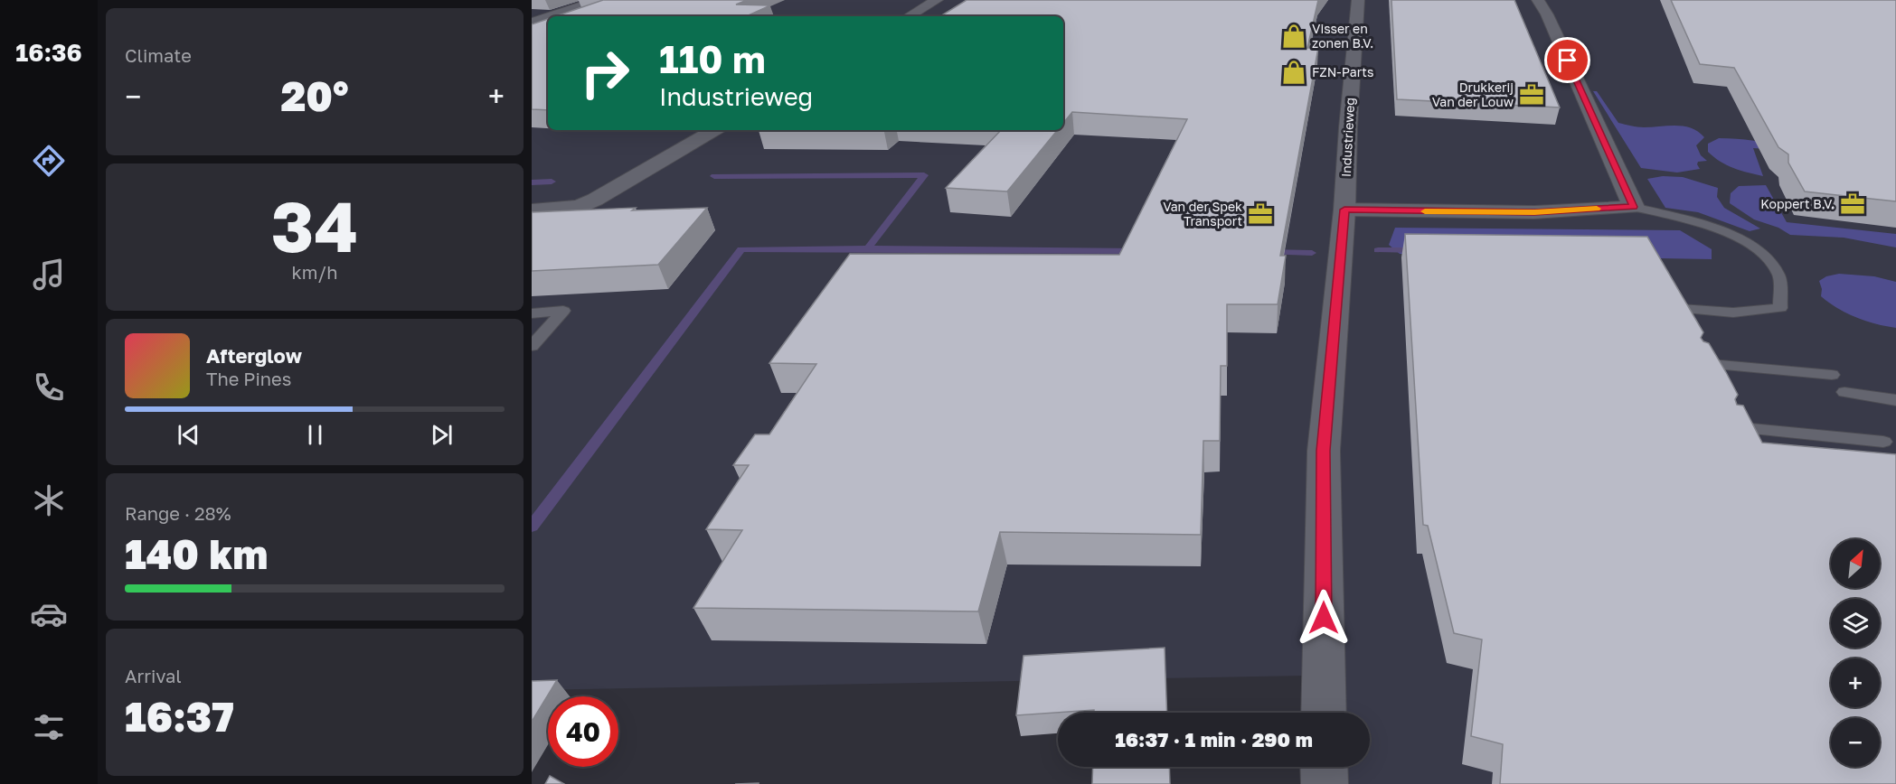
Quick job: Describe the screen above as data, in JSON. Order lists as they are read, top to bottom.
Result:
{
  "streets": {
    "street": ["Industrieweg"]
  },
  "places": {
    "shop": ["Visser en zonen B.V.", "FZN-Parts"],
    "office": ["Drukkerij Van der Louw", "Koppert B.V.", "Van der Spek Transport"]
  },
  "north": "top right",
  "page": {
    "tabs": "16:36",
    "tile": [
      "Climate",
      ["34", "km/h"],
      ["Range · 28%", "140 km"],
      ["Arrival", "16:37"]
    ],
    "turn": ["110 m", "Industrieweg"],
    "heat": ["−", "20°", "+"],
    "song": ["Afterglow", "The Pines"],
    "map_buttons": ["+", "−"],
    "limit": "40",
    "trip": "16:37 · 1 min · 290 m"
  }
}
